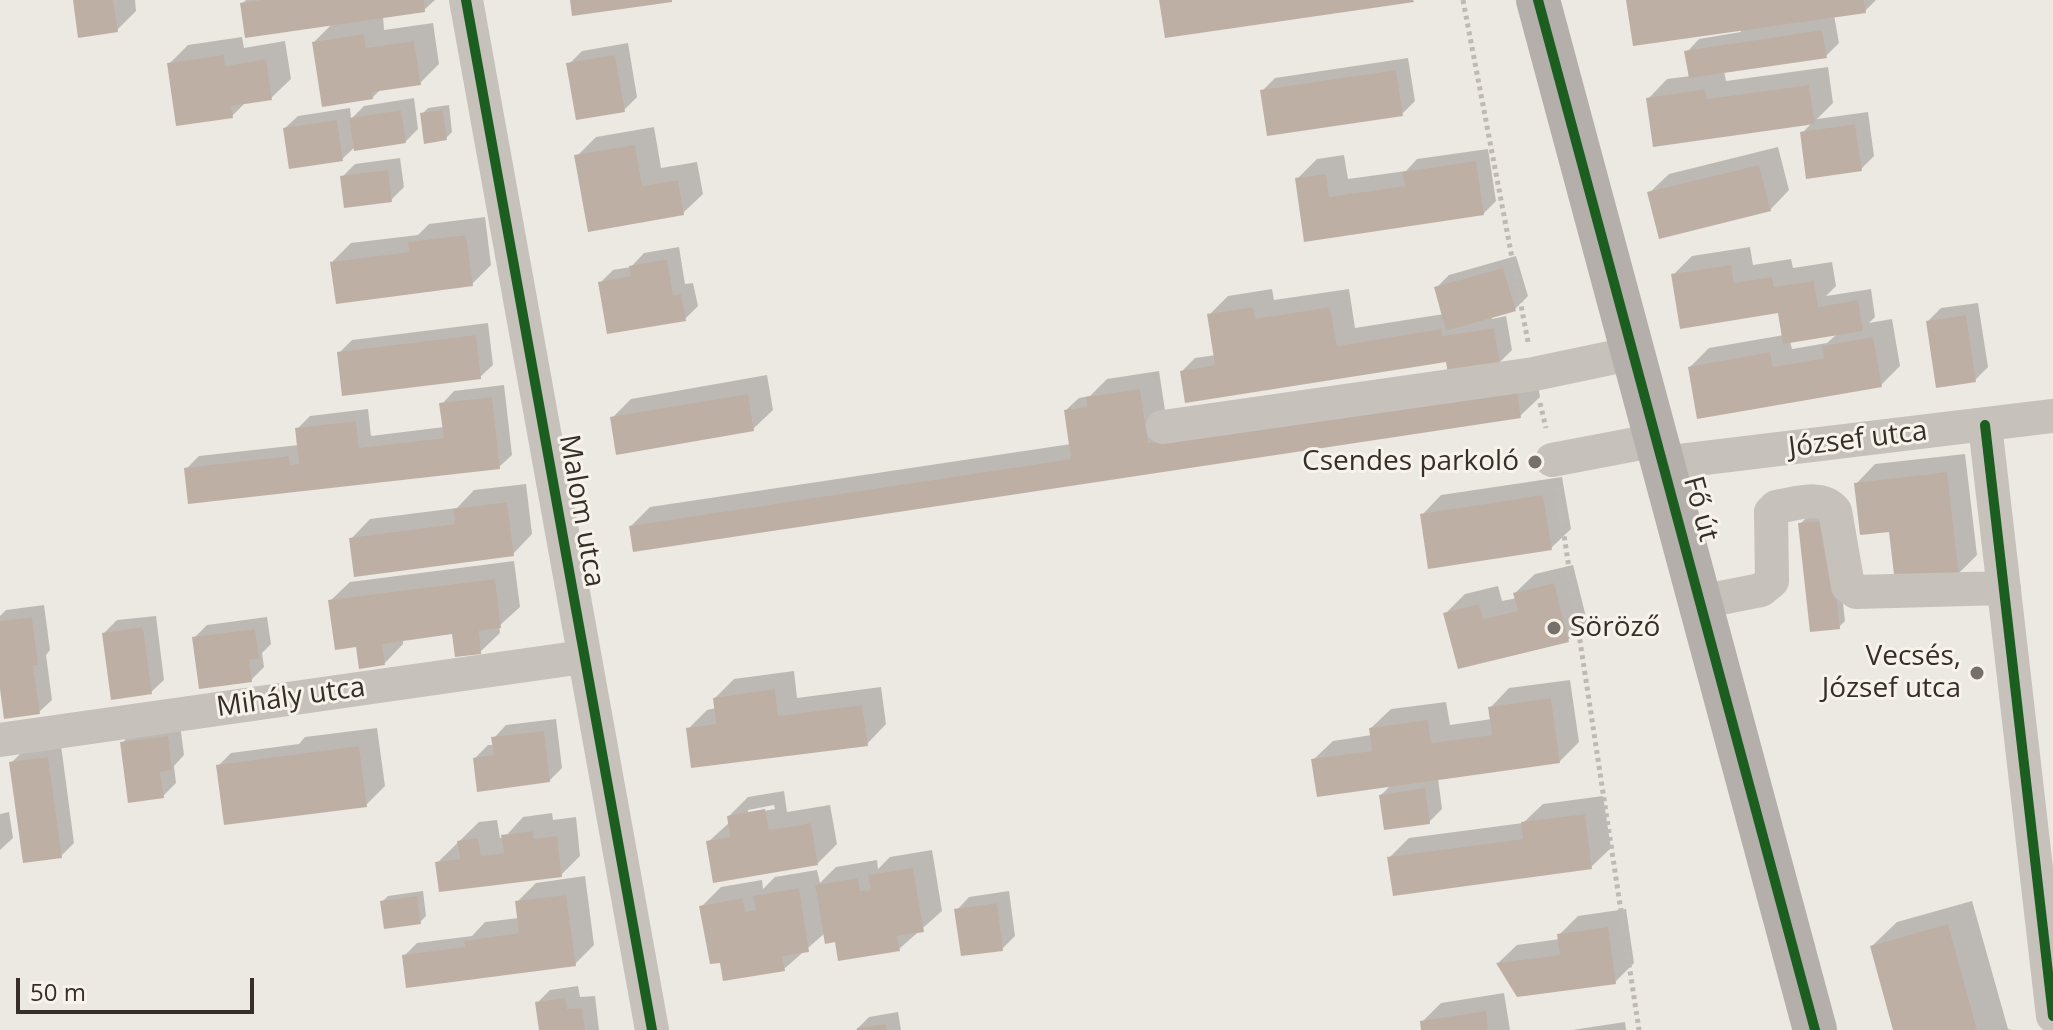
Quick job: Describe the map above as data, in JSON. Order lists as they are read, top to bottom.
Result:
{
  "streets": {
    "main road": ["Fő út"],
    "street": ["József utca", "Malom utca", "Mihály utca"]
  },
  "crossings": [
    ["József utca", "Fő út"],
    ["Malom utca", "Mihály utca"]
  ],
  "places": ["Csendes parkoló", "Söröző", "Vecsés, József utca"],
  "scale_bar": "50 m"
}
